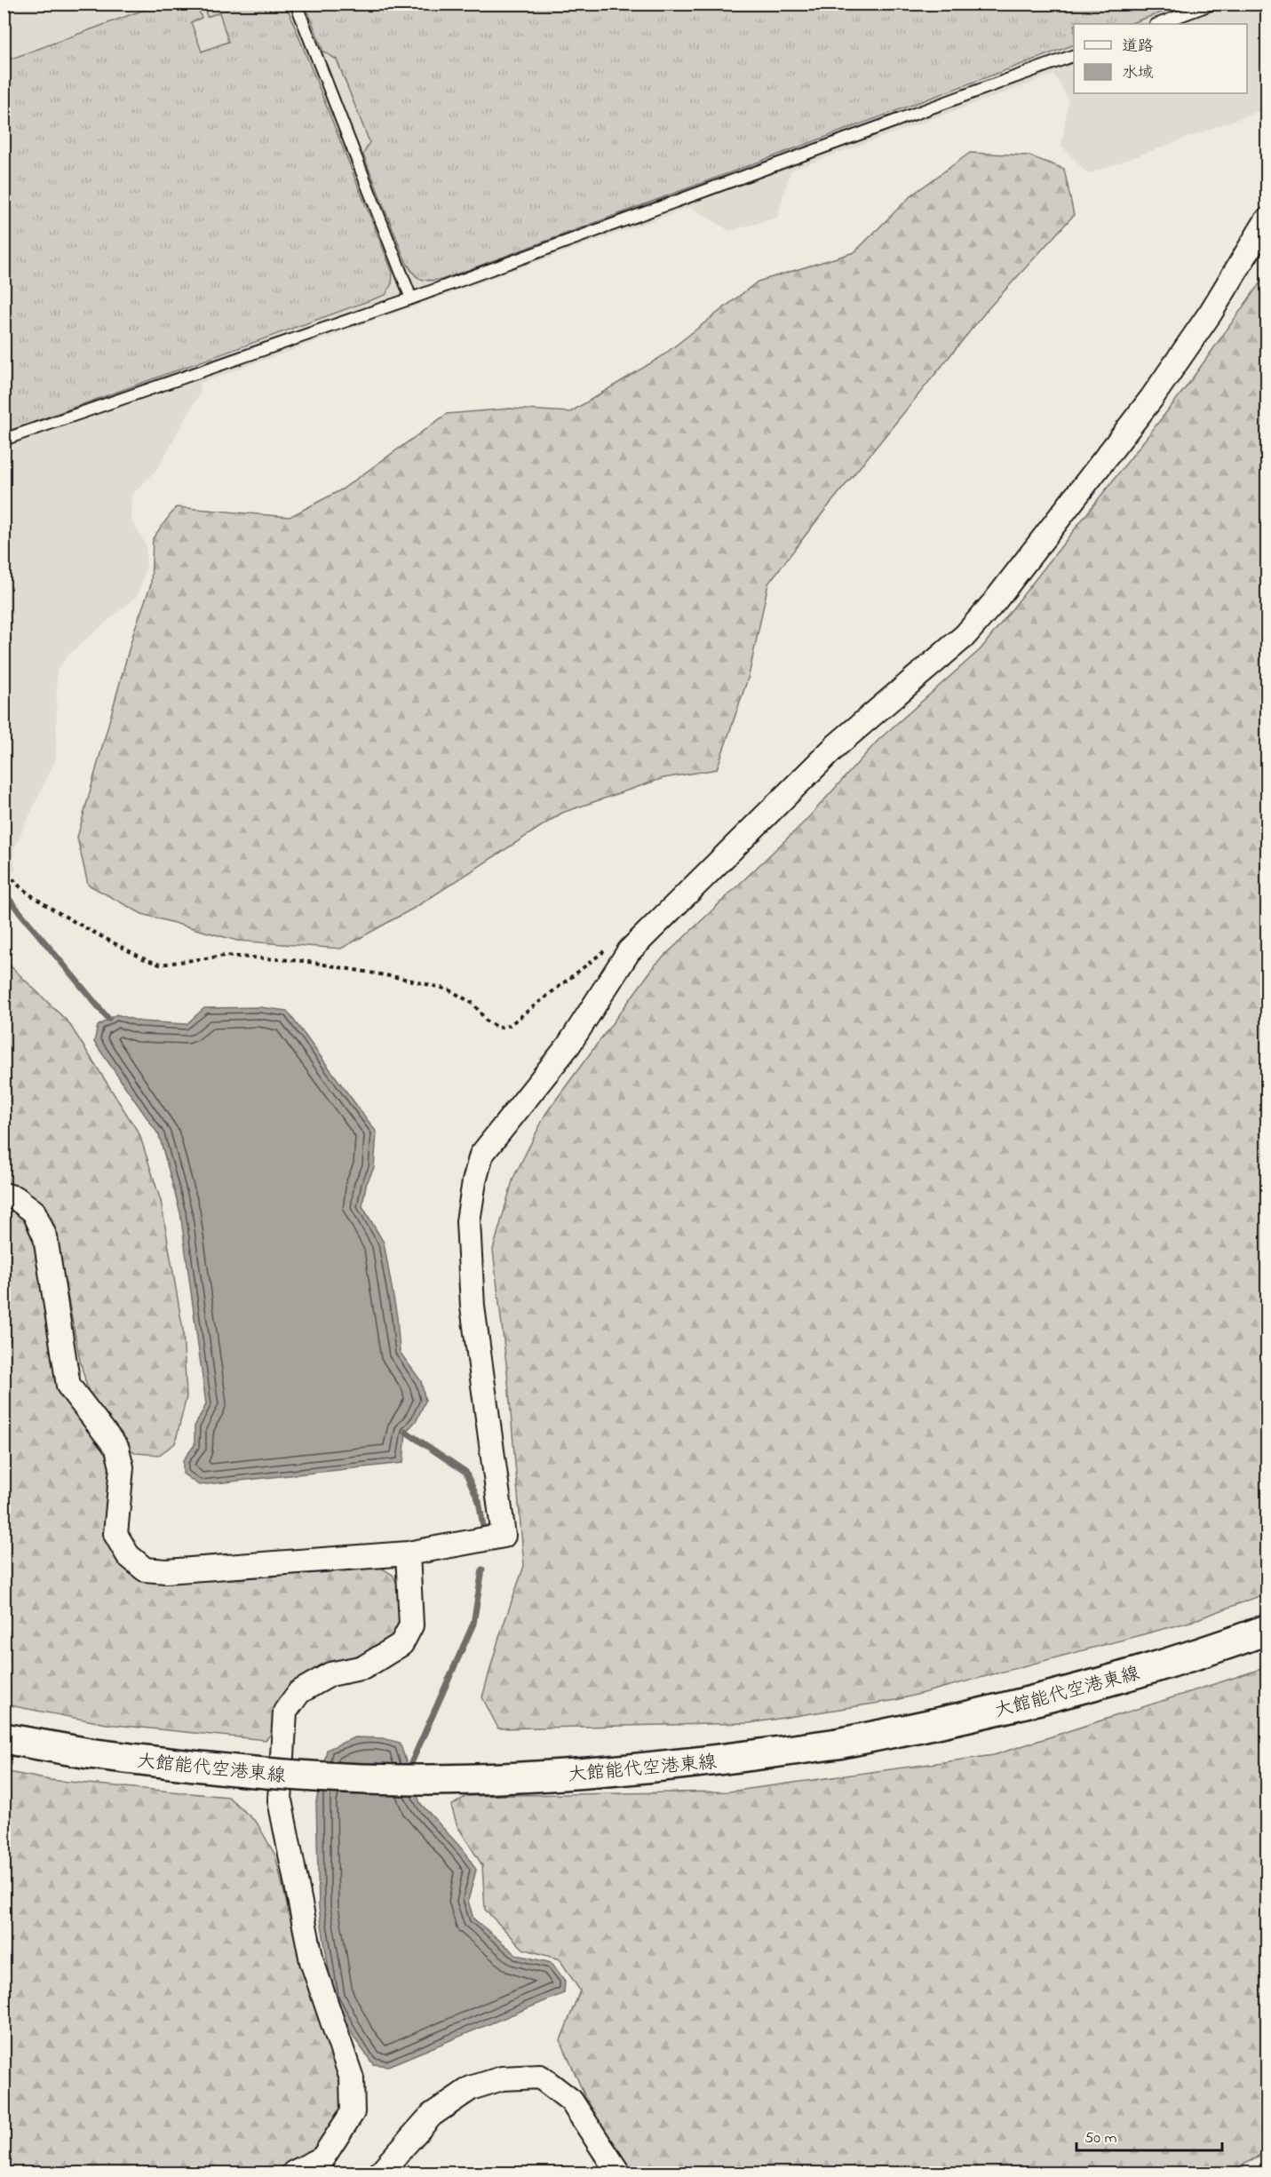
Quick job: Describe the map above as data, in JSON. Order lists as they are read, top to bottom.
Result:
{
  "streets": {
    "main road": ["大館能代空港東線"]
  },
  "legend": ["道路", "水域"],
  "scale_bar": "50 m"
}
